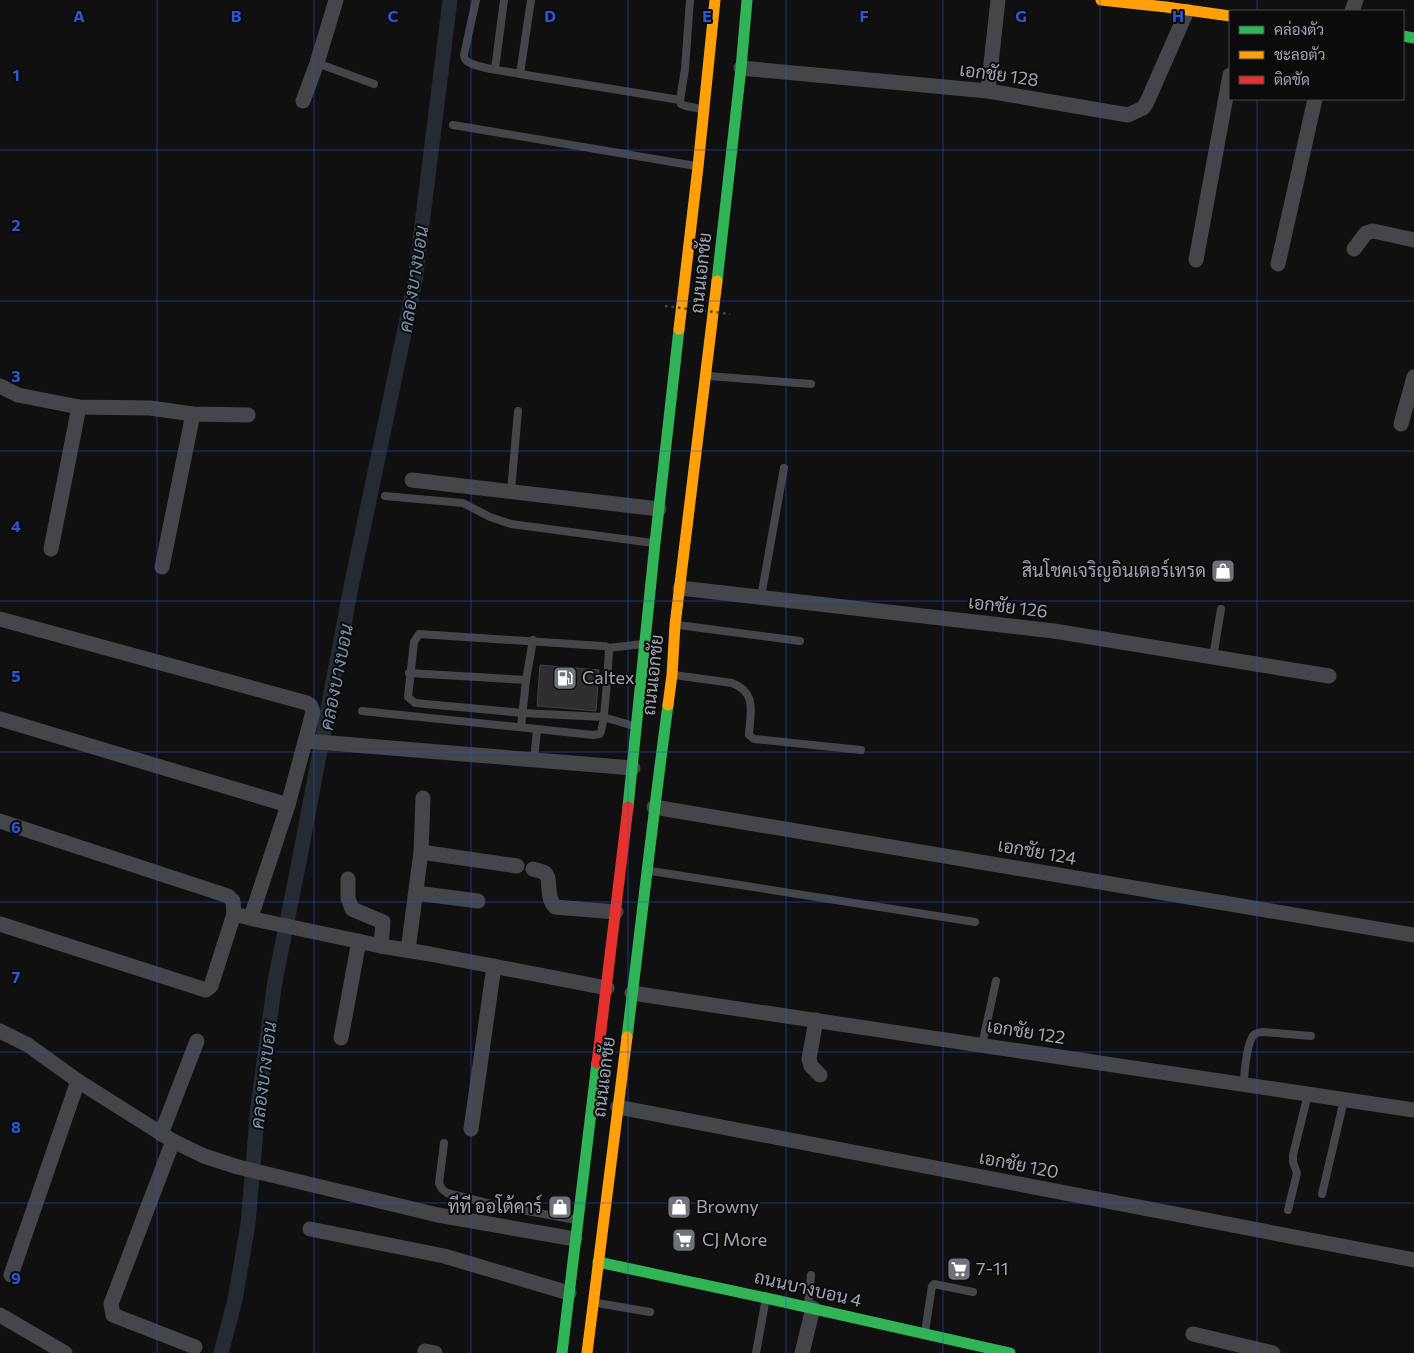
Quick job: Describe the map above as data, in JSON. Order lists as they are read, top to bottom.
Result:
{
  "streets": {
    "main road": ["ถนนเอกชัย", "ถนนบางบอน 4"],
    "street": [
      "เอกชัย 128",
      "เอกชัย 126",
      "เอกชัย 124",
      "เอกชัย 122",
      "เอกชัย 120"
    ]
  },
  "crossings": [
    ["เอกชัย 128", "ถนนเอกชัย"],
    ["ถนนเอกชัย", "เอกชัย 126"],
    ["ถนนเอกชัย", "เอกชัย 124"],
    ["ถนนเอกชัย", "เอกชัย 122"],
    ["ถนนเอกชัย", "เอกชัย 120"],
    ["ถนนเอกชัย", "ถนนบางบอน 4"]
  ],
  "water": ["คลองบางบอน"],
  "places": {
    "shop": ["สินโชคเจริญอินเตอร์เทรด", "ทีที ออโต้คาร์", "Browny"],
    "fuel station": ["Caltex"],
    "supermarket": ["CJ More", "7-11"]
  },
  "legend": ["คล่องตัว", "ชะลอตัว", "ติดขัด"],
  "grid": {
    "columns": [
      "A",
      "B",
      "C",
      "D",
      "E",
      "F",
      "G",
      "H"
    ],
    "rows": [
      "1",
      "2",
      "3",
      "4",
      "5",
      "6",
      "7",
      "8",
      "9"
    ]
  }
}
